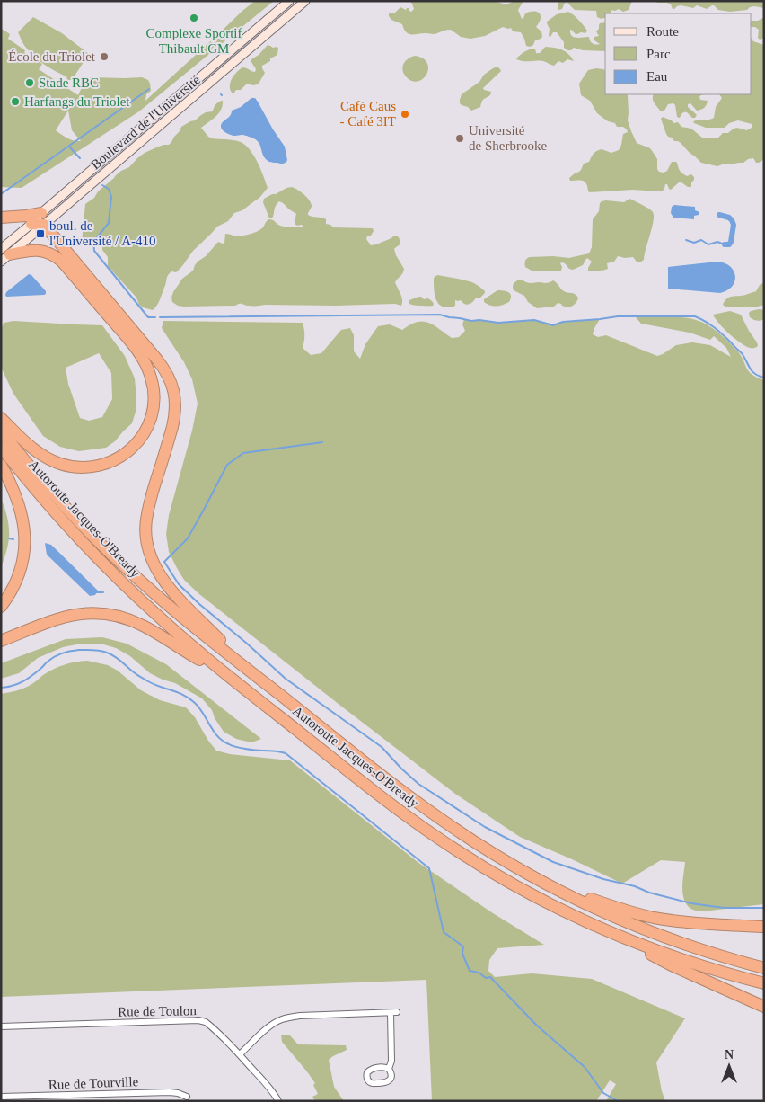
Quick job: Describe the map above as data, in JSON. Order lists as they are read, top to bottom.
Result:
{
  "streets": {
    "highway": ["Autoroute Jacques-O'Bready"],
    "main road": ["Boulevard de l'Université"],
    "street": ["Rue de Toulon", "Rue de Tourville"]
  },
  "places": {
    "other": [
      "Complexe Sportif Thibault GM",
      "École du Triolet",
      "Stade RBC",
      "Harfangs du Triolet",
      "Café Caus - Café 3IT",
      "Université de Sherbrooke"
    ],
    "transit": ["boul. de l'Université / A-410"]
  },
  "legend": ["Route", "Parc", "Eau"],
  "north": "top"
}
